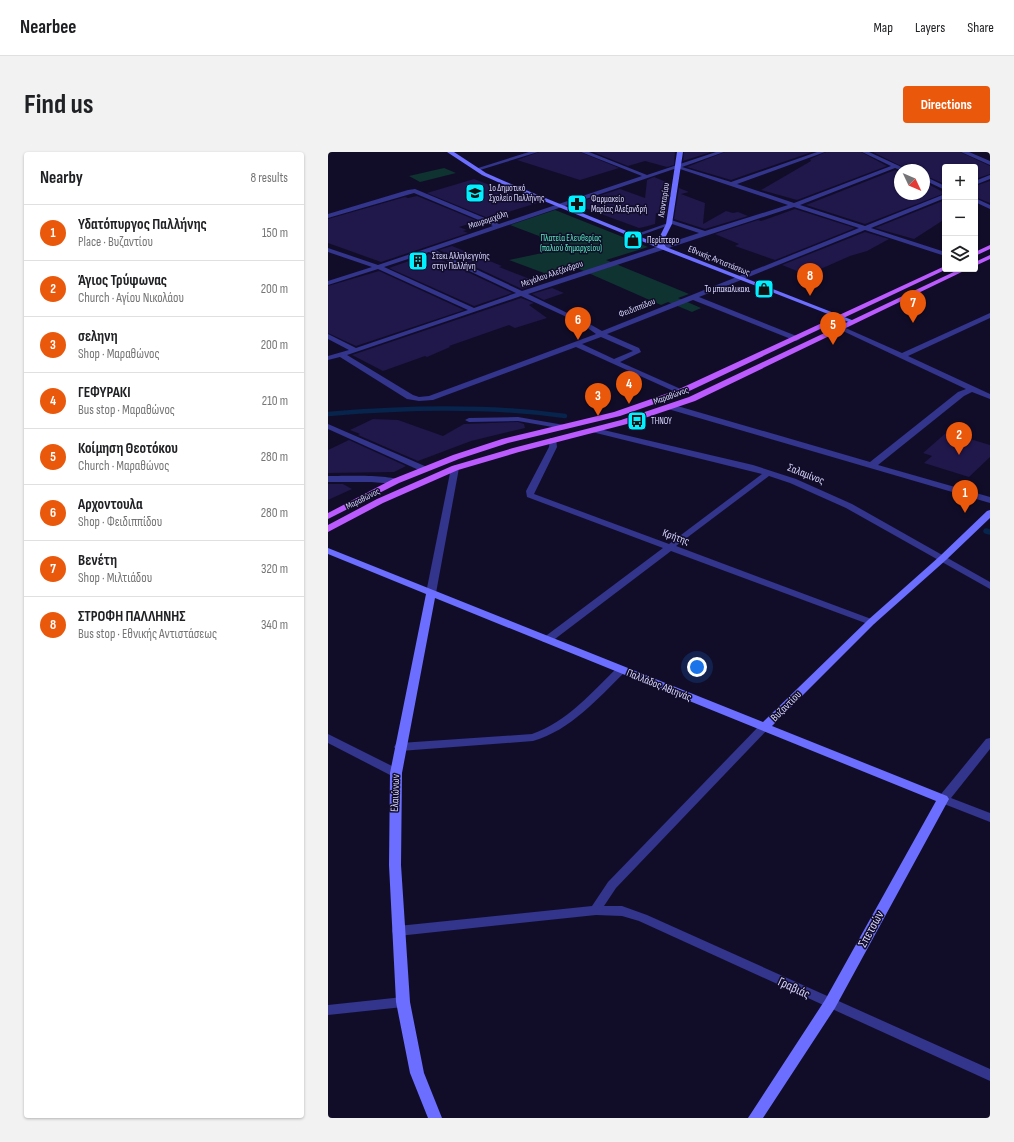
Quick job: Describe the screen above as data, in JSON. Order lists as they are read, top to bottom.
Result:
{
  "streets": {
    "main road": [
      "Λεονταρίου",
      "Εθνικής Αντιστάσεως",
      "Μαραθώνος",
      "Παλλάδος Αθιηνάς",
      "Βυζαντίου",
      "Ελαιώνων",
      "Σπετσών"
    ],
    "street": [
      "Μαυρομιχάλη",
      "Μεγάλου Αλεξάνδρου",
      "Φειδιππίδου",
      "Σαλαμίνος",
      "Κρήτης",
      "Γραβιάς"
    ]
  },
  "crossings": [
    ["Λεονταρίου", "Μαυρομιχάλη"],
    ["Λεονταρίου", "Εθνικής Αντιστάσεως"],
    ["Λεονταρίου", "Μεγάλου Αλεξάνδρου"],
    ["Μαυρομιχάλη", "Εθνικής Αντιστάσεως"],
    ["Εθνικής Αντιστάσεως", "Μεγάλου Αλεξάνδρου"],
    ["Εθνικής Αντιστάσεως", "Φειδιππίδου"],
    ["Εθνικής Αντιστάσεως", "Μαραθώνος"],
    ["Μεγάλου Αλεξάνδρου", "Φειδιππίδου"],
    ["Μαραθώνος", "Σαλαμίνος"],
    ["Μαραθώνος", "Κρήτης"],
    ["Μαραθώνος", "Ελαιώνων"],
    ["Σαλαμίνος", "Βυζαντίου"],
    ["Κρήτης", "Βυζαντίου"],
    ["Παλλάδος Αθιηνάς", "Βυζαντίου"],
    ["Παλλάδος Αθιηνάς", "Ελαιώνων"],
    ["Παλλάδος Αθιηνάς", "Σπετσών"],
    ["Βυζαντίου", "Γραβιάς"],
    ["Ελαιώνων", "Γραβιάς"],
    ["Σπετσών", "Γραβιάς"]
  ],
  "parks": ["Πλατεία Ελευθερίας (παλιού δημαρχείου)"],
  "places": {
    "school or university": ["1ο Δημοτικό Σχολείο Παλλήνης"],
    "pharmacy": ["Φαρμακείο Μαρίας Αλεξανδρή"],
    "shop": ["Περίπτερο", "Το μπακαλικακι"],
    "building": ["Στεκι Αλληλεγγύης στην Παλλήνη"],
    "bus stop": ["ΤΗΝΟΥ"]
  },
  "north": "bottom right",
  "page": {
    "header": "Nearbee",
    "nav": ["Map", "Layers", "Share"],
    "buttons": "Directions",
    "title": "Find us",
    "heading": ["Nearby", "8 results"],
    "map_buttons": ["+", "−"],
    "list": [
      {
        "mark": "1",
        "name": "Υδατόπυργος Παλλήνης",
        "note": "Place · Βυζαντίου",
        "value": "150 m"
      },
      {
        "mark": "2",
        "name": "Άγιος Τρύφωνας",
        "note": "Church · Αγίου Νικολάου",
        "value": "200 m"
      },
      {
        "mark": "3",
        "name": "σεληνη",
        "note": "Shop · Μαραθώνος",
        "value": "200 m"
      },
      {
        "mark": "4",
        "name": "ΓΕΦΥΡΑΚΙ",
        "note": "Bus stop · Μαραθώνος",
        "value": "210 m"
      },
      {
        "mark": "5",
        "name": "Κοίμηση Θεοτόκου",
        "note": "Church · Μαραθώνος",
        "value": "280 m"
      },
      {
        "mark": "6",
        "name": "Αρχοντουλα",
        "note": "Shop · Φειδιππίδου",
        "value": "280 m"
      },
      {
        "mark": "7",
        "name": "Βενέτη",
        "note": "Shop · Μιλτιάδου",
        "value": "320 m"
      },
      {
        "mark": "8",
        "name": "ΣΤΡΟΦΗ ΠΑΛΛΗΝΗΣ",
        "note": "Bus stop · Εθνικής Αντιστάσεως",
        "value": "340 m"
      }
    ],
    "pins": [
      "8",
      "7",
      "6",
      "5",
      "4",
      "3",
      "2",
      "1"
    ]
  }
}
